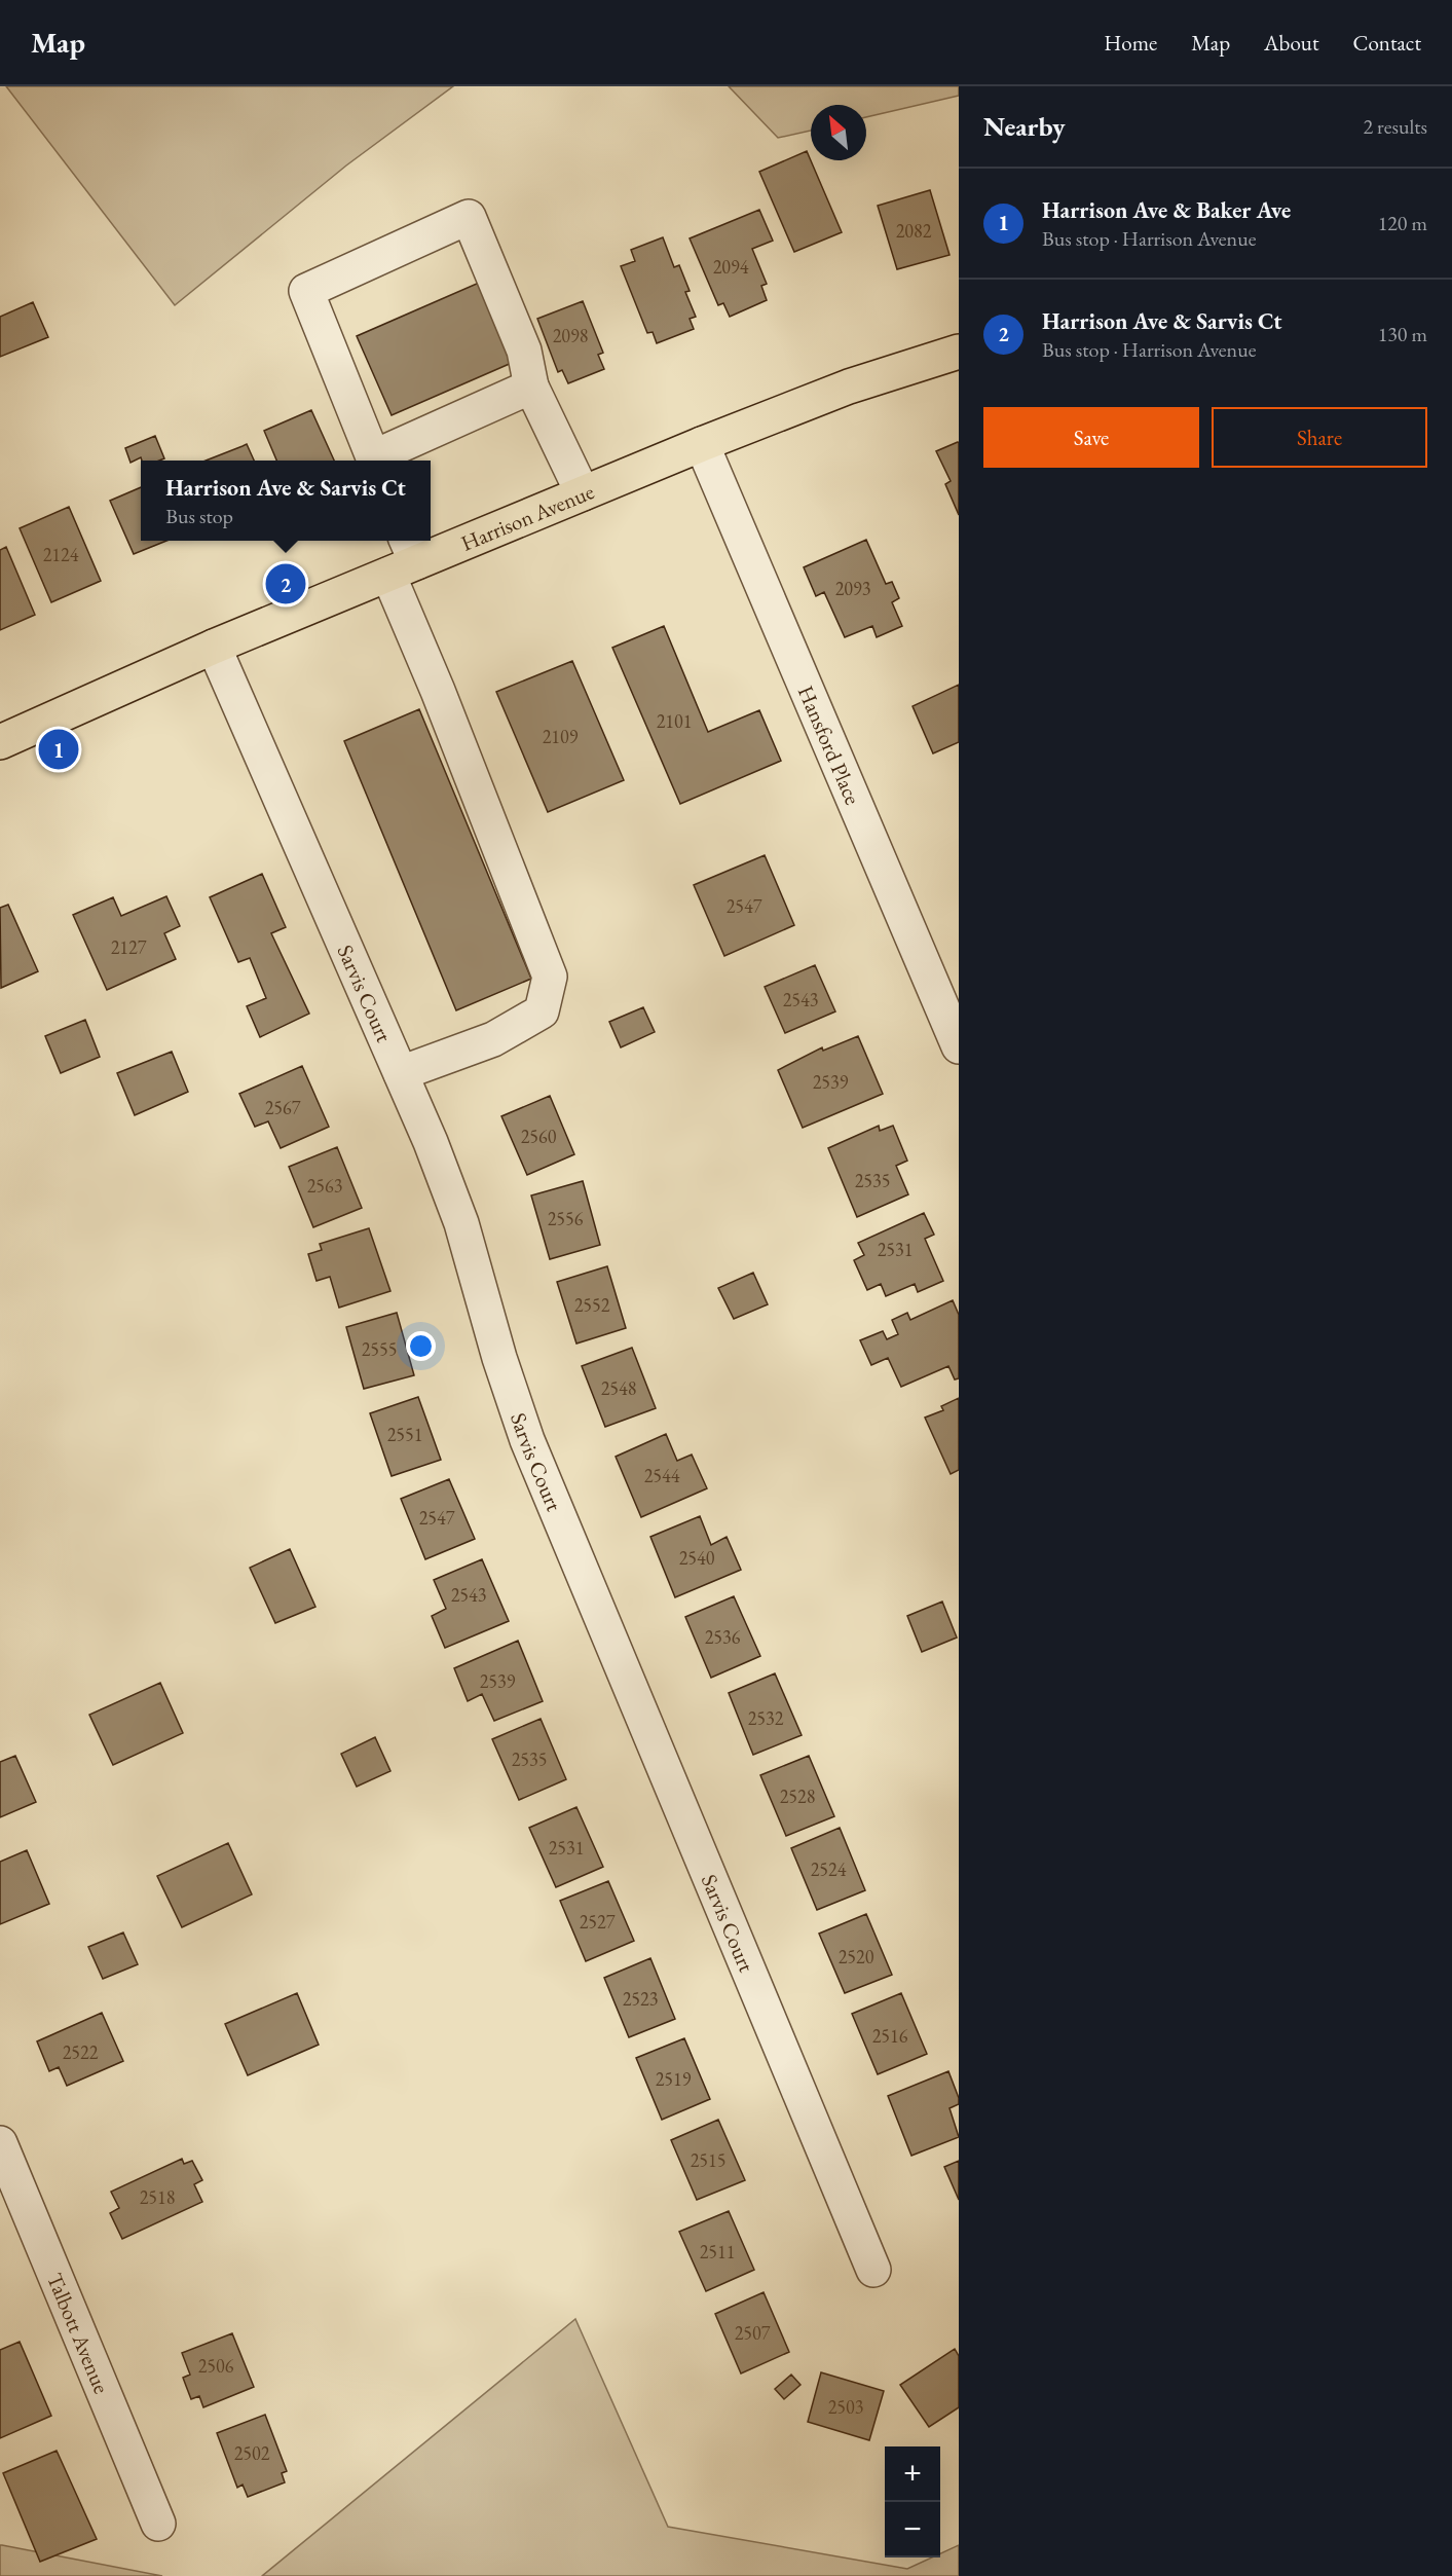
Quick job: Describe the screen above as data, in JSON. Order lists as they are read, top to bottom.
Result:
{
  "streets": {
    "main road": ["Harrison Avenue"],
    "street": ["Hansford Place", "Sarvis Court", "Talbott Avenue"]
  },
  "crossings": [
    ["Harrison Avenue", "Hansford Place"],
    ["Harrison Avenue", "Sarvis Court"]
  ],
  "house_numbers": [
    "2082",
    "2094",
    "2098",
    "2124",
    "2093",
    "2101",
    "2109",
    "2547",
    "2127",
    "2543",
    "2539",
    "2567",
    "2560",
    "2535",
    "2563",
    "2556",
    "2531",
    "2552",
    "2555",
    "2548",
    "2551",
    "2544",
    "2547",
    "2540",
    "2543",
    "2536",
    "2539",
    "2532",
    "2535",
    "2528",
    "2531",
    "2524",
    "2527",
    "2520",
    "2523",
    "2516",
    "2522",
    "2519",
    "2515",
    "2518",
    "2511",
    "2507",
    "2506",
    "2503",
    "2502"
  ],
  "north": "top left",
  "page": {
    "header": "Map",
    "nav": [
      "Home",
      "Map",
      "About",
      "Contact"
    ],
    "heading": ["Nearby", "2 results"],
    "list": [
      {
        "mark": "1",
        "name": "Harrison Ave & Baker Ave",
        "note": "Bus stop · Harrison Avenue",
        "value": "120 m"
      },
      {
        "mark": "2",
        "name": "Harrison Ave & Sarvis Ct",
        "note": "Bus stop · Harrison Avenue",
        "value": "130 m"
      }
    ],
    "buttons": ["Save", "Share"],
    "popup": ["Harrison Ave & Sarvis Ct", "Bus stop"],
    "pins": ["2", "1"],
    "map_buttons": ["+", "−"]
  }
}
